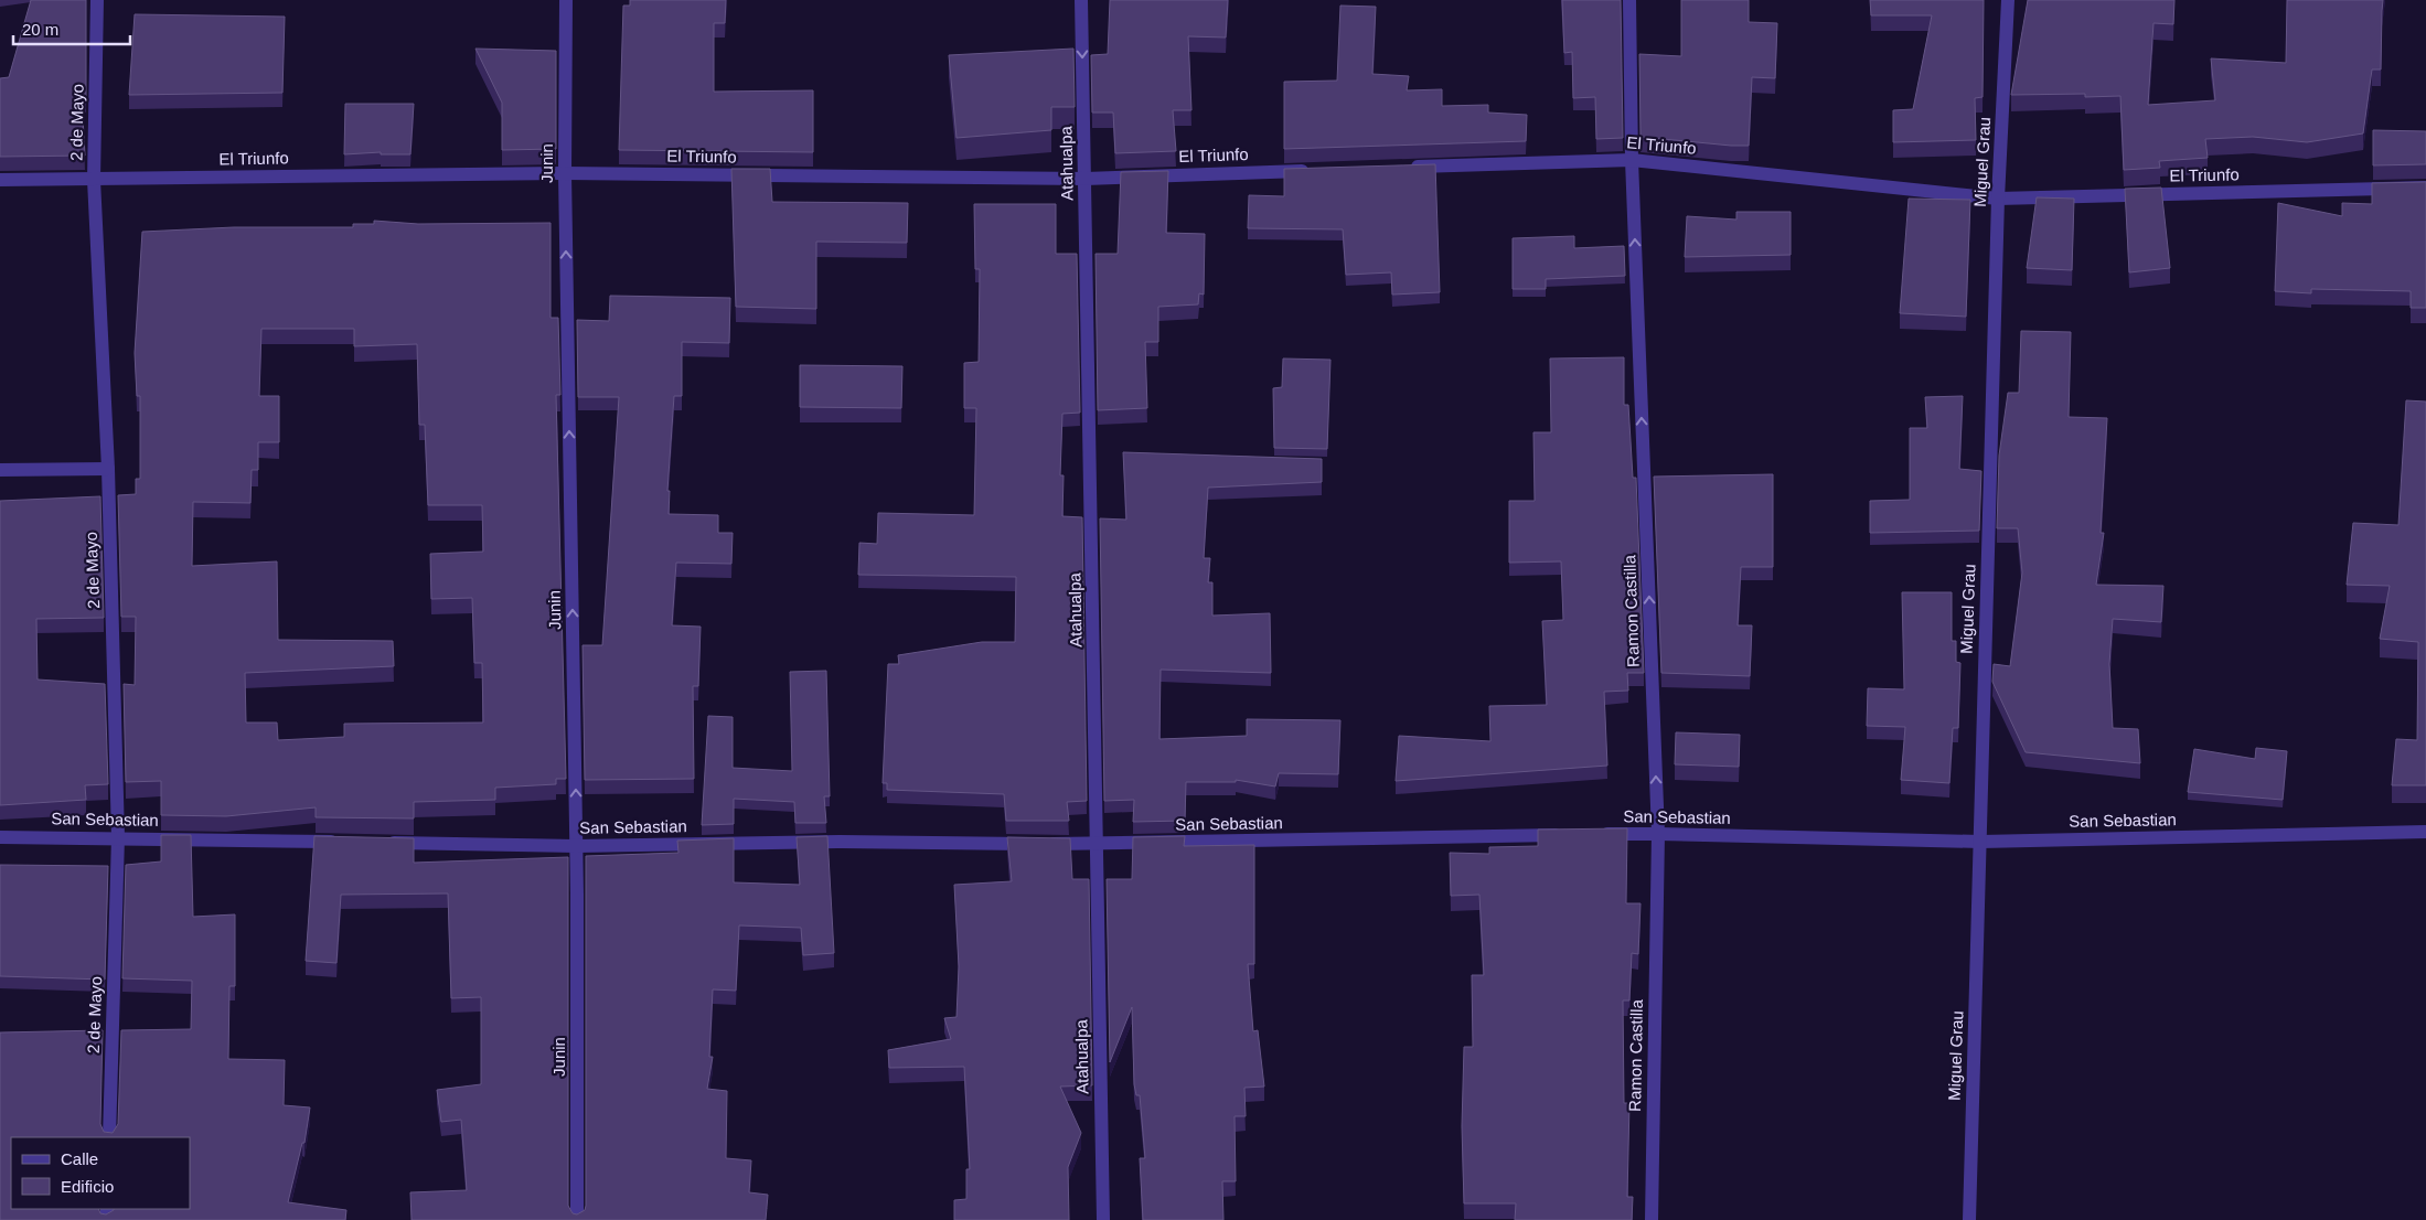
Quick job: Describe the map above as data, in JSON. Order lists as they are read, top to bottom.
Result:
{
  "streets": {
    "street": [
      "2 de Mayo",
      "El Triunfo",
      "Miguel Grau",
      "Junin",
      "Atahualpa",
      "Ramon Castilla",
      "San Sebastian"
    ]
  },
  "crossings": [
    ["2 de Mayo", "El Triunfo"],
    ["2 de Mayo", "San Sebastian"],
    ["El Triunfo", "Miguel Grau"],
    ["El Triunfo", "Junin"],
    ["El Triunfo", "Atahualpa"],
    ["El Triunfo", "Ramon Castilla"],
    ["Miguel Grau", "San Sebastian"],
    ["Junin", "San Sebastian"],
    ["Atahualpa", "San Sebastian"],
    ["Ramon Castilla", "San Sebastian"]
  ],
  "one_way": ["Junin", "Ramon Castilla"],
  "legend": ["Calle", "Edificio"],
  "scale_bar": "20 m"
}
